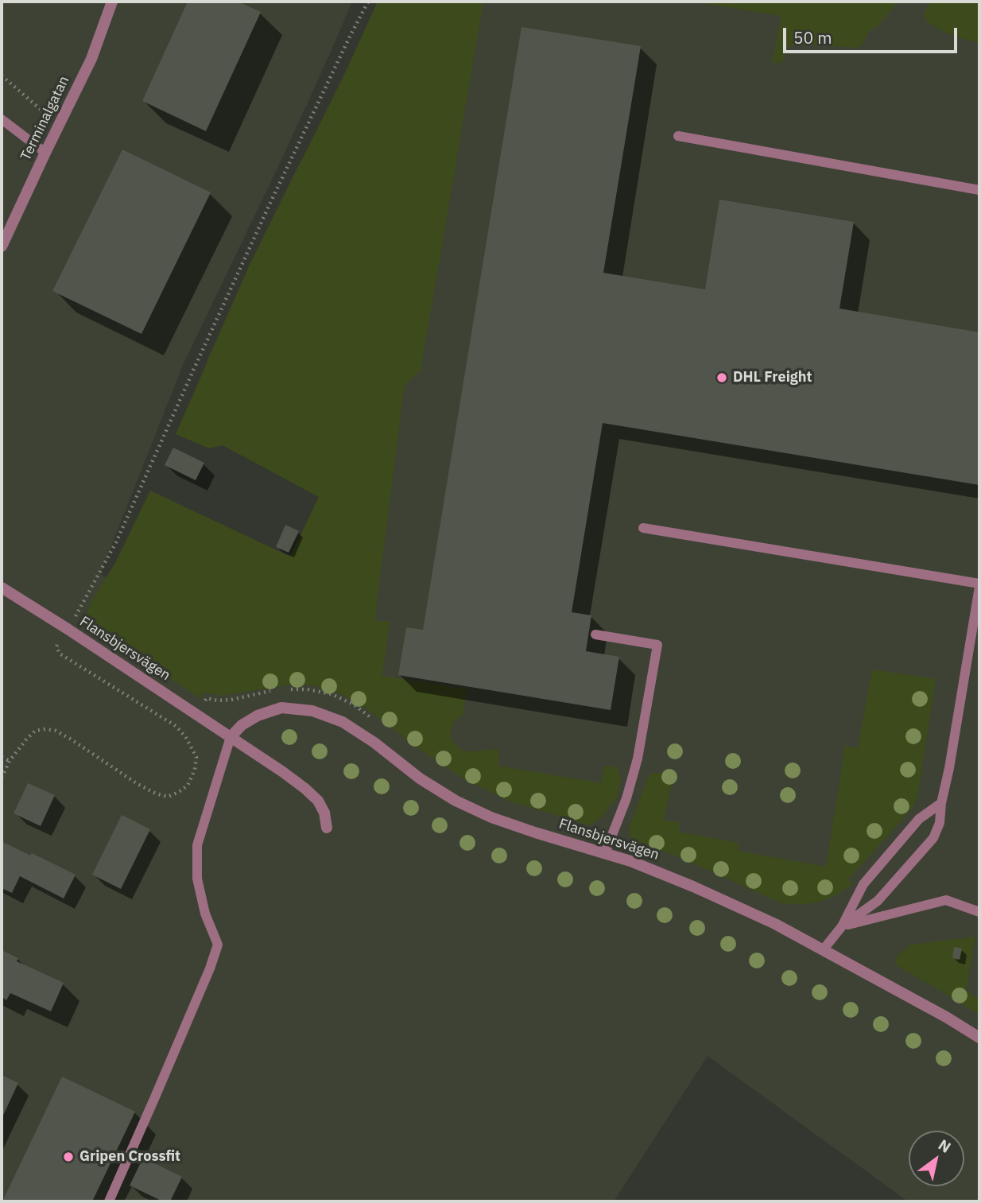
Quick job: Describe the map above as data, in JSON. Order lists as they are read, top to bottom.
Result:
{
  "streets": {
    "street": ["Terminalgatan", "Flansbjersvägen"]
  },
  "places": ["DHL Freight", "Gripen Crossfit"],
  "scale_bar": "50 m",
  "north": "top right"
}
